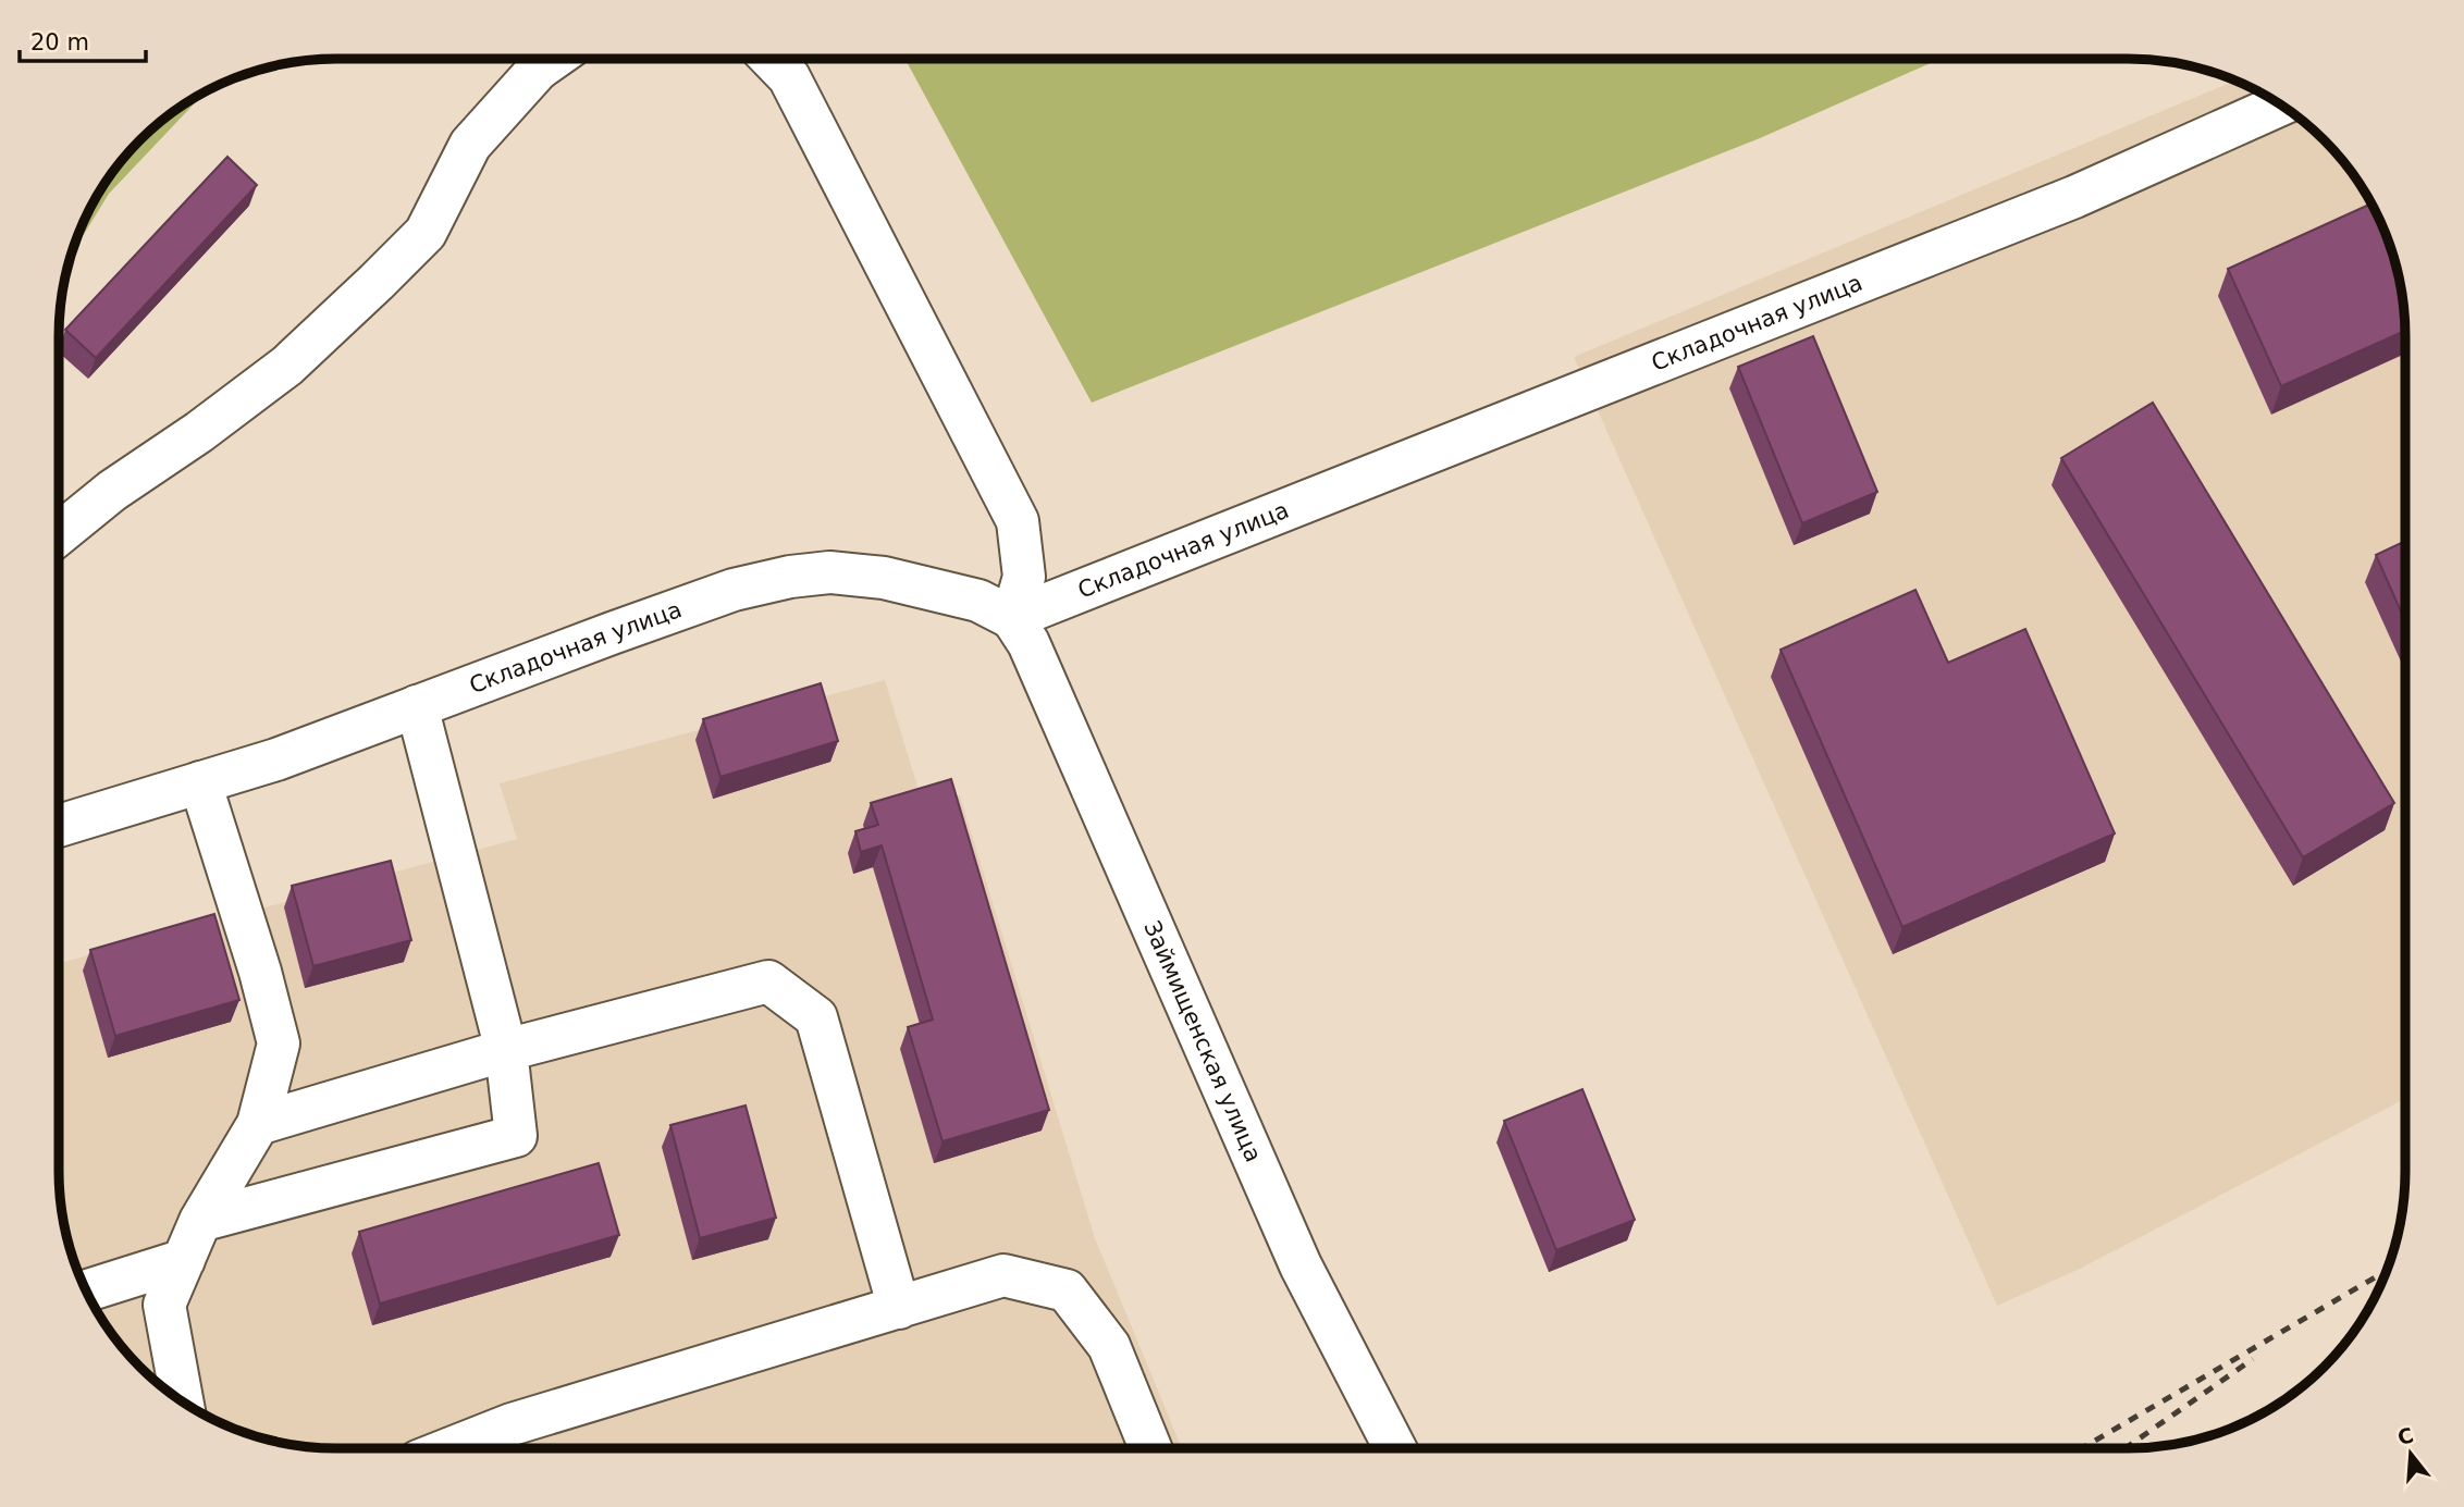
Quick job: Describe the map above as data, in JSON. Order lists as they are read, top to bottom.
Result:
{
  "streets": {
    "main road": ["Складочная улица", "Займищенская улица"]
  },
  "crossings": [
    ["Складочная улица", "Займищенская улица"]
  ],
  "scale_bar": "20 m",
  "north": "top"
}
